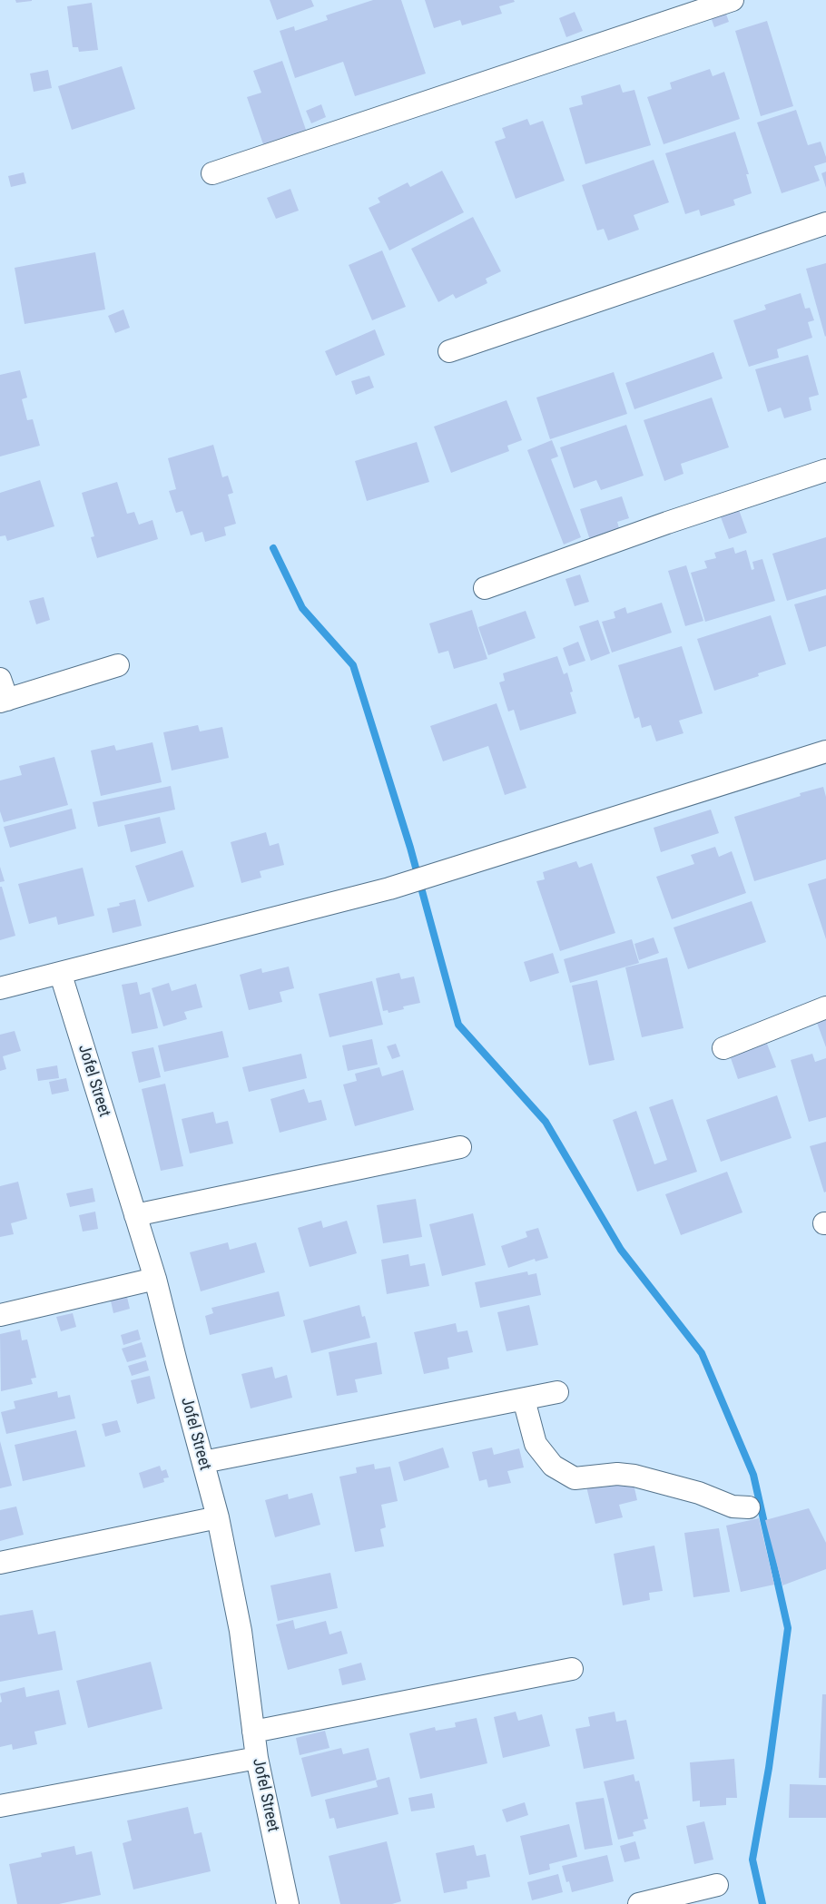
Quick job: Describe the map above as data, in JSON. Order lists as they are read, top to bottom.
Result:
{
  "streets": {
    "street": ["Jofel Street"]
  }
}
